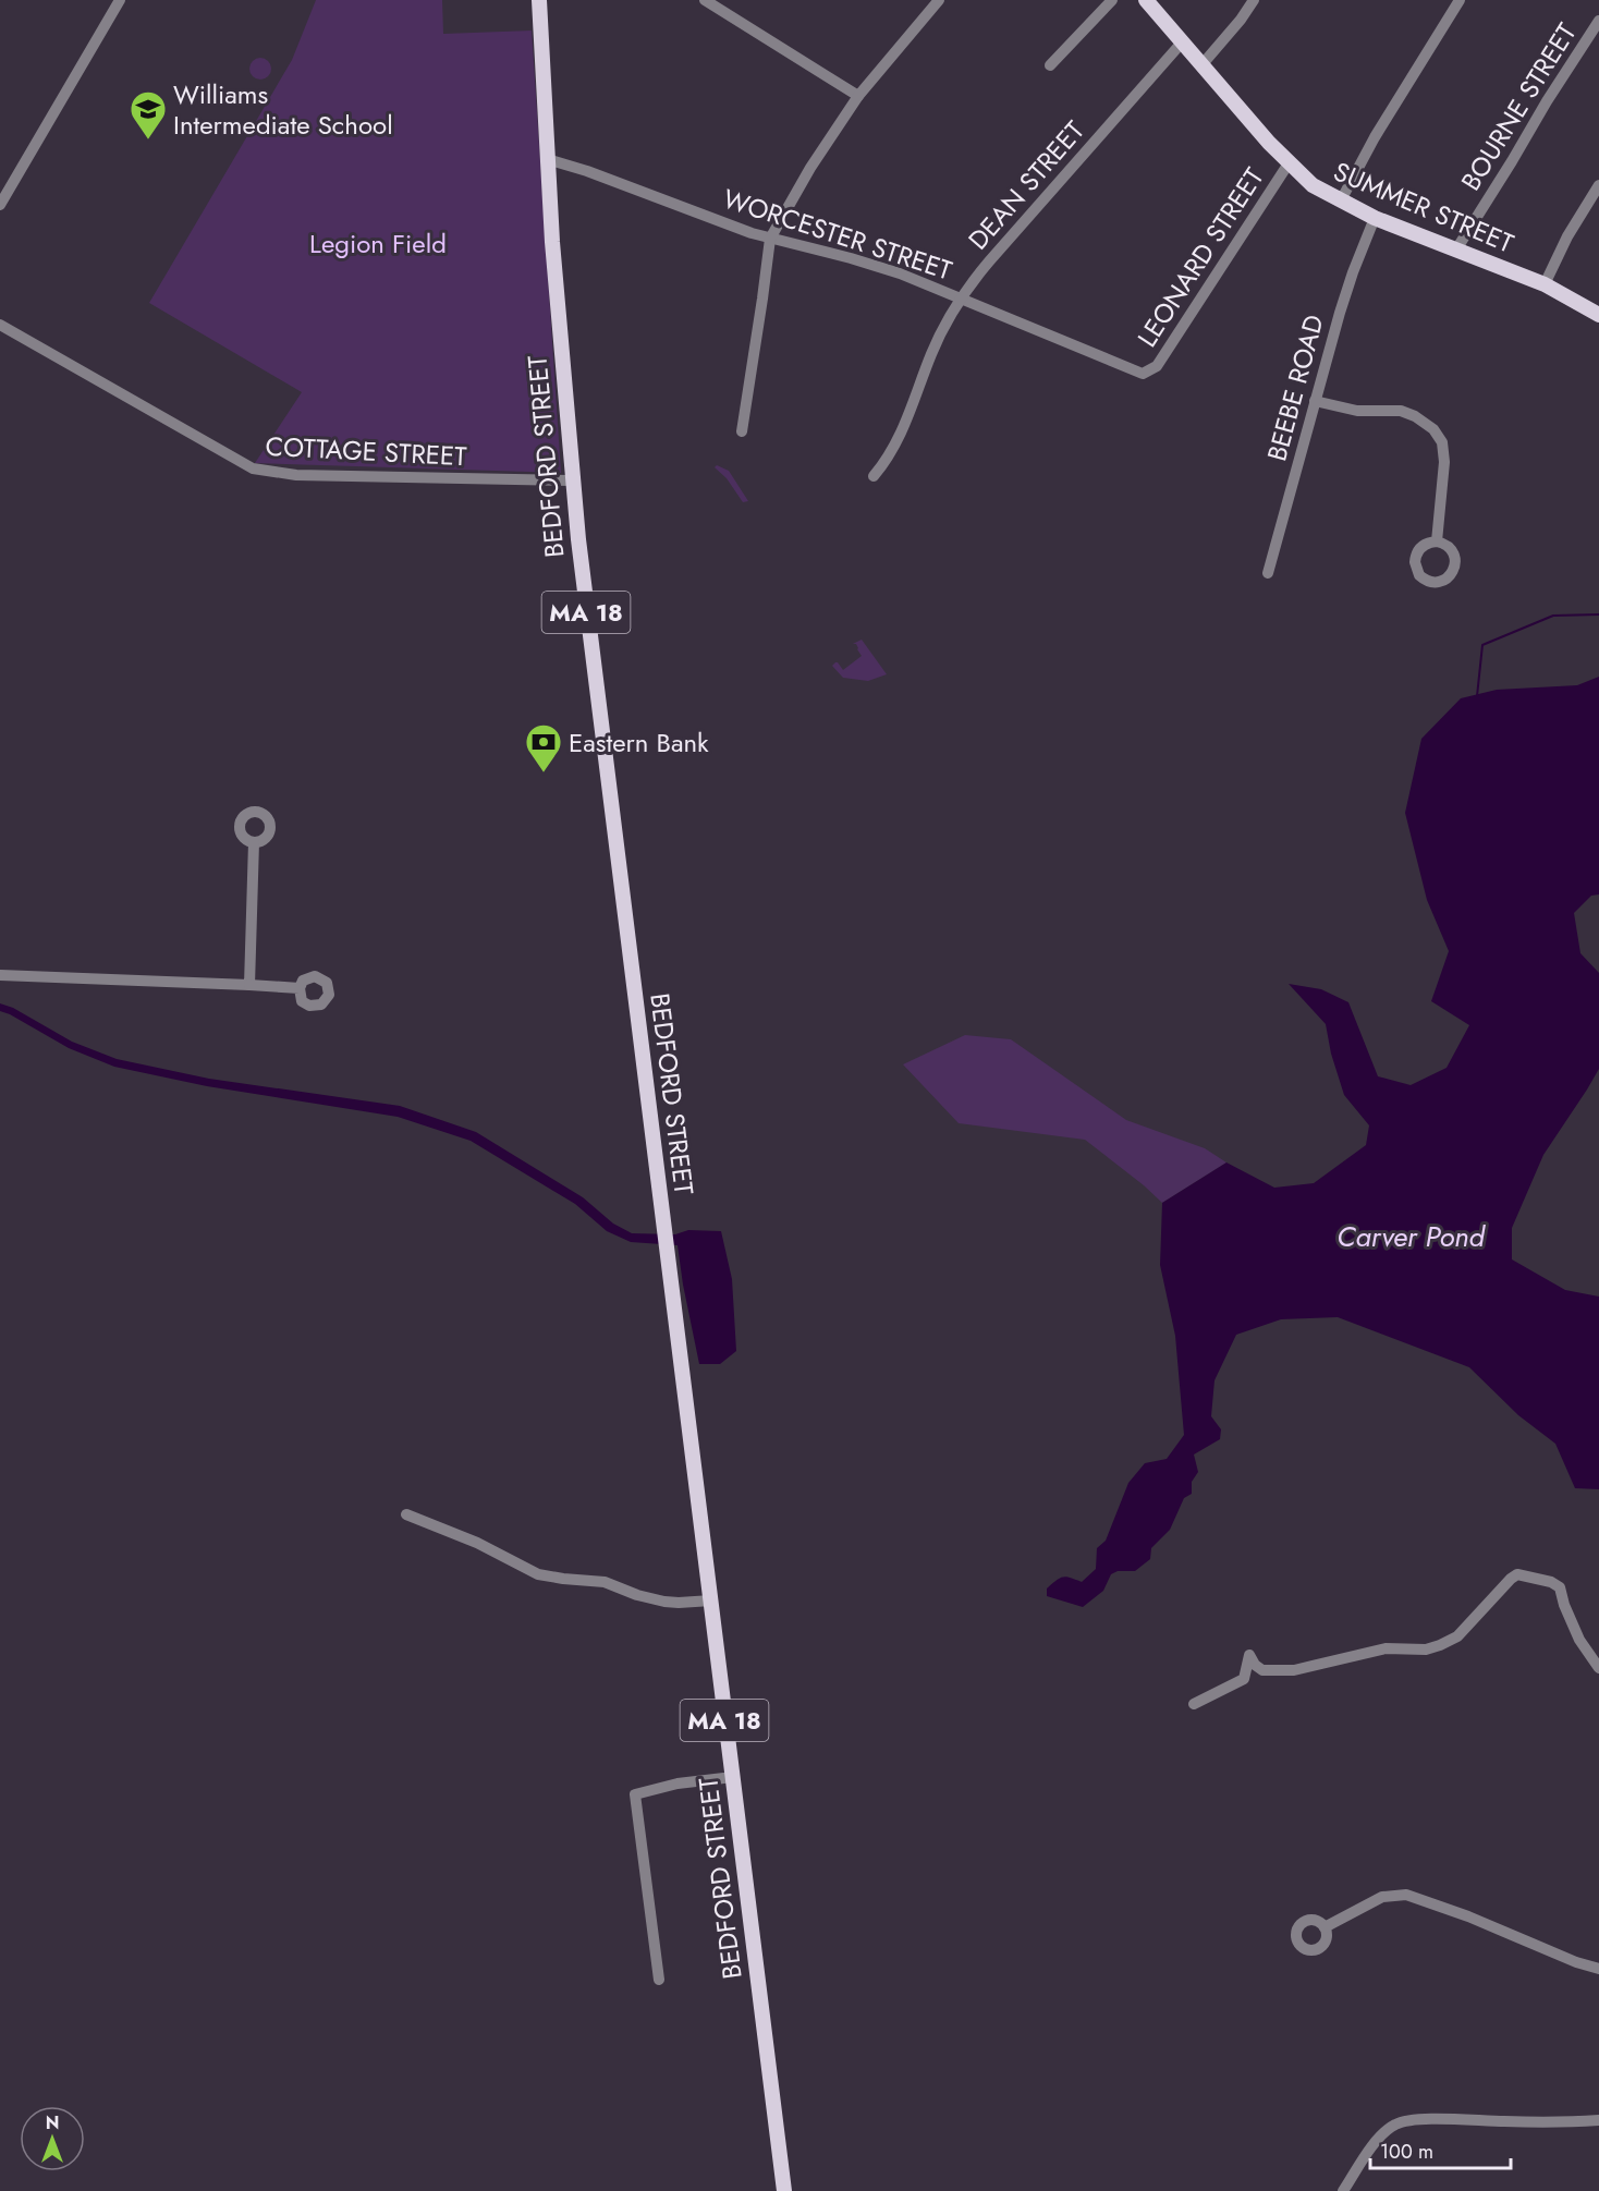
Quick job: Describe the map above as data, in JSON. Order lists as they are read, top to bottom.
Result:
{
  "streets": {
    "main road": ["SUMMER STREET", "BEDFORD STREET", "MA 18"],
    "street": [
      "BOURNE STREET",
      "DEAN STREET",
      "WORCESTER STREET",
      "LEONARD STREET",
      "BEEBE ROAD",
      "COTTAGE STREET"
    ]
  },
  "crossings": [
    ["BOURNE STREET", "SUMMER STREET"],
    ["DEAN STREET", "SUMMER STREET"],
    ["DEAN STREET", "WORCESTER STREET"],
    ["SUMMER STREET", "LEONARD STREET"],
    ["SUMMER STREET", "BEEBE ROAD"],
    ["WORCESTER STREET", "LEONARD STREET"],
    ["WORCESTER STREET", "BEDFORD STREET"],
    ["COTTAGE STREET", "BEDFORD STREET"]
  ],
  "water": ["Carver Pond"],
  "parks": ["Legion Field"],
  "places": {
    "school or university": ["Williams Intermediate School"],
    "bank": ["Eastern Bank"]
  },
  "scale_bar": "100 m",
  "north": "top"
}
